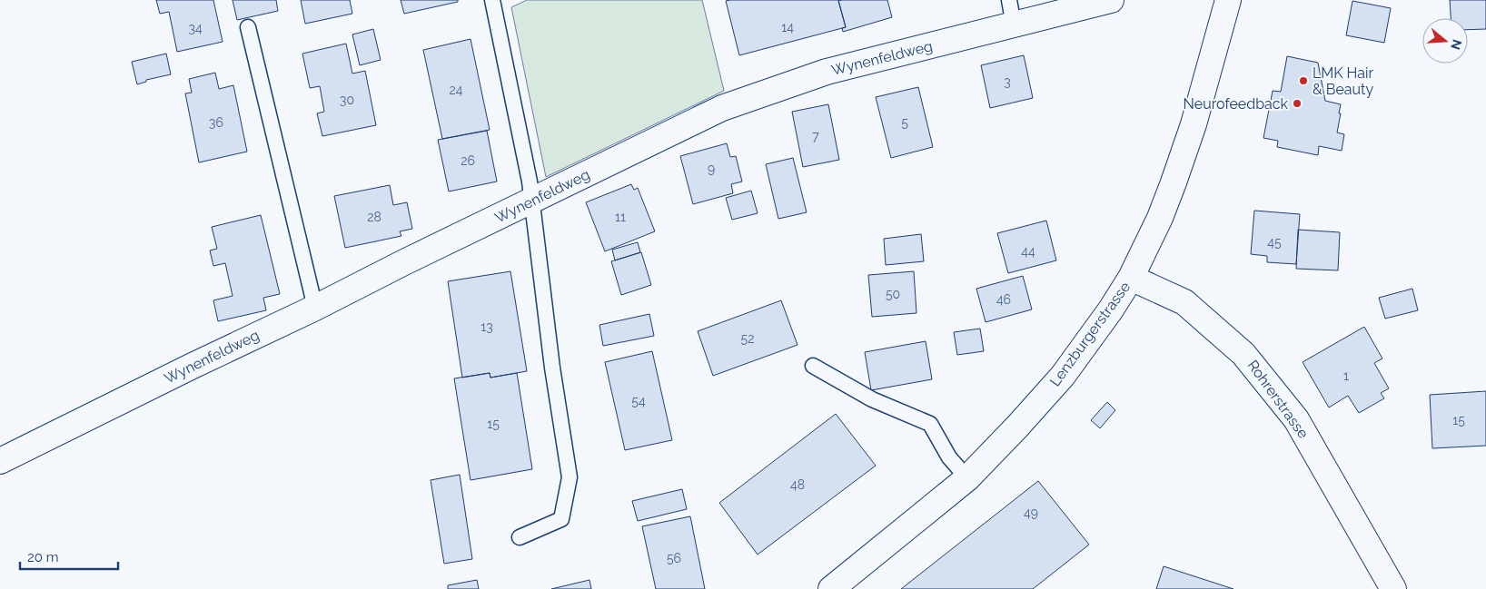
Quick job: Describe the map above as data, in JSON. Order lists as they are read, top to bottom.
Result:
{
  "streets": {
    "street": ["Wynenfeldweg", "Lenzburgerstrasse", "Rohrerstrasse"]
  },
  "crossings": [
    ["Lenzburgerstrasse", "Rohrerstrasse"]
  ],
  "places": ["LMK Hair & Beauty", "Neurofeedback"],
  "house_numbers": [
    "14",
    "34",
    "3",
    "24",
    "30",
    "36",
    "5",
    "7",
    "26",
    "9",
    "28",
    "11",
    "45",
    "44",
    "50",
    "46",
    "13",
    "52",
    "1",
    "54",
    "15",
    "15",
    "48",
    "49",
    "56"
  ],
  "scale_bar": "20 m",
  "north": "right"
}
